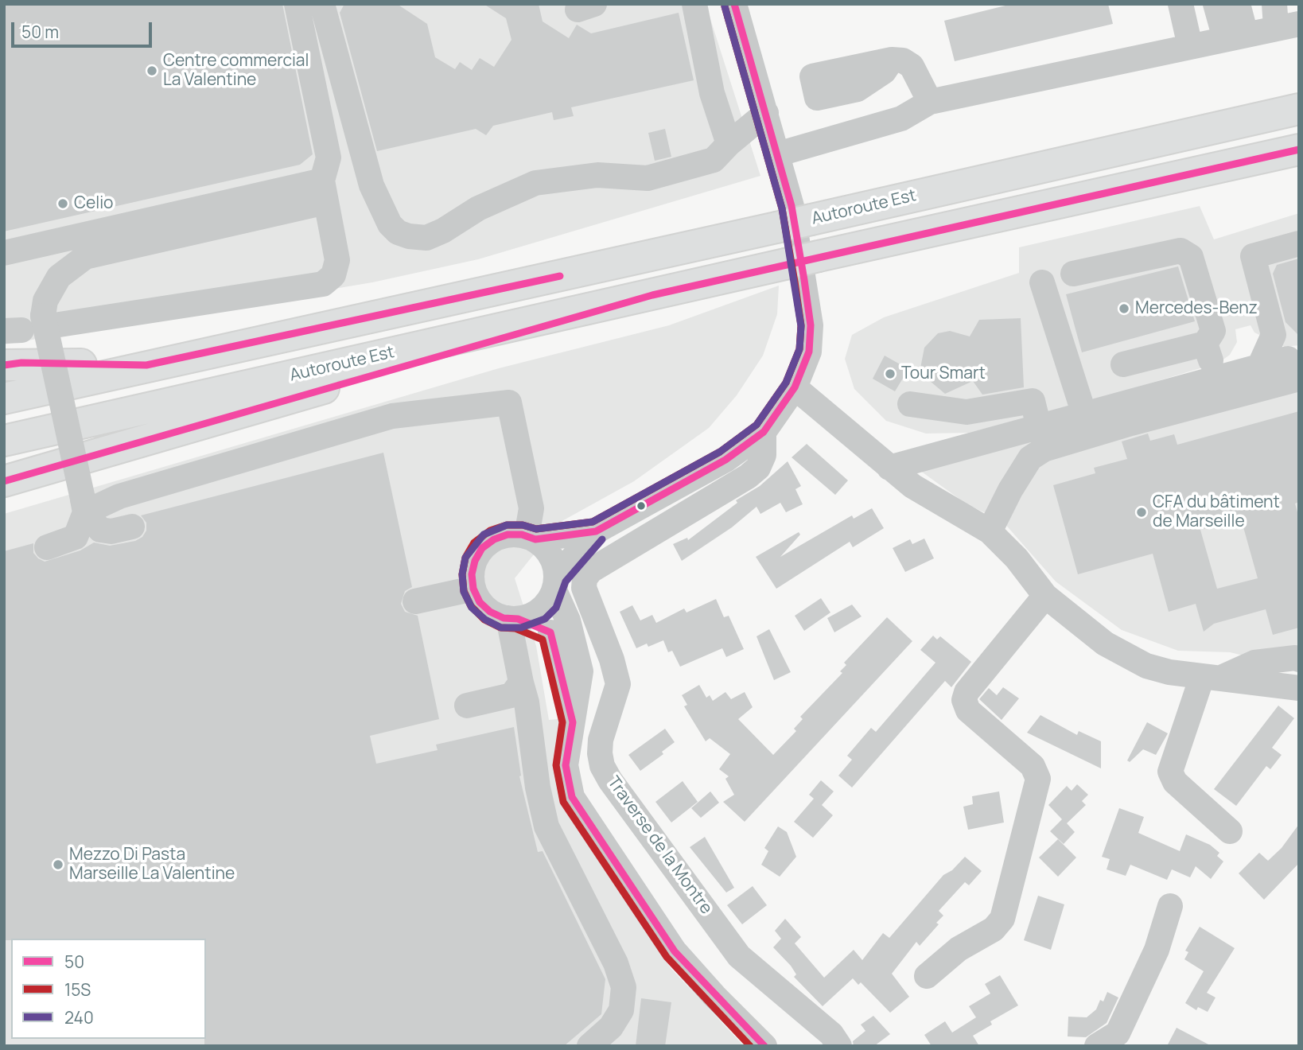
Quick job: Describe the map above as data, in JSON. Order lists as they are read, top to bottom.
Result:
{
  "streets": {
    "highway": ["Autoroute Est"],
    "street": ["Traverse de la Montre"]
  },
  "places": [
    "Centre commercial La Valentine",
    "Celio",
    "Mercedes-Benz",
    "Tour Smart",
    "CFA du bâtiment de Marseille",
    "Mezzo Di Pasta Marseille La Valentine"
  ],
  "lines": ["transit line 50", "transit line 15S", "transit line 240"],
  "legend": ["50", "15S", "240"],
  "scale_bar": "50 m"
}
